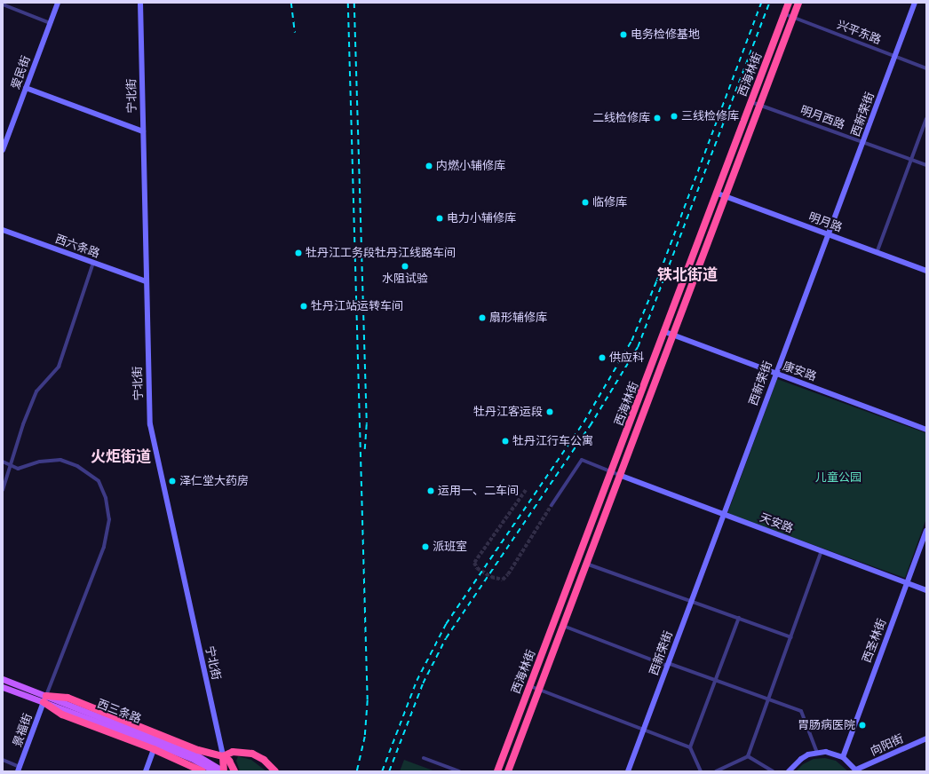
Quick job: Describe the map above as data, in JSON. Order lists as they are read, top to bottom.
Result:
{
  "streets": {
    "highway": ["西海林街"],
    "main road": ["西三条路"],
    "street": [
      "兴平东路",
      "爱民街",
      "宁北街",
      "西新荣街",
      "明月西路",
      "明月路",
      "西六条路",
      "康安路",
      "天安路",
      "西圣林街",
      "景福街",
      "向阳街"
    ]
  },
  "crossings": [
    ["兴平东路", "西海林街"],
    ["兴平东路", "西新荣街"],
    ["西海林街", "明月西路"],
    ["西海林街", "明月路"],
    ["西海林街", "康安路"],
    ["西海林街", "天安路"],
    ["宁北街", "西六条路"],
    ["西新荣街", "明月西路"],
    ["西新荣街", "明月路"],
    ["西新荣街", "康安路"],
    ["西新荣街", "天安路"],
    ["天安路", "西圣林街"],
    ["西三条路", "景福街"]
  ],
  "districts": ["铁北街道", "火炬街道"],
  "parks": ["儿童公园"],
  "places": [
    "电务检修基地",
    "三线检修库",
    "二线检修库",
    "内燃小辅修库",
    "临修库",
    "电力小辅修库",
    "牡丹江工务段牡丹江线路车间",
    "水阻试验",
    "牡丹江站运转车间",
    "扇形辅修库",
    "供应科",
    "牡丹江客运段",
    "牡丹江行车公寓",
    "泽仁堂大药房",
    "运用一、二车间",
    "派班室",
    "胃肠病医院"
  ]
}
